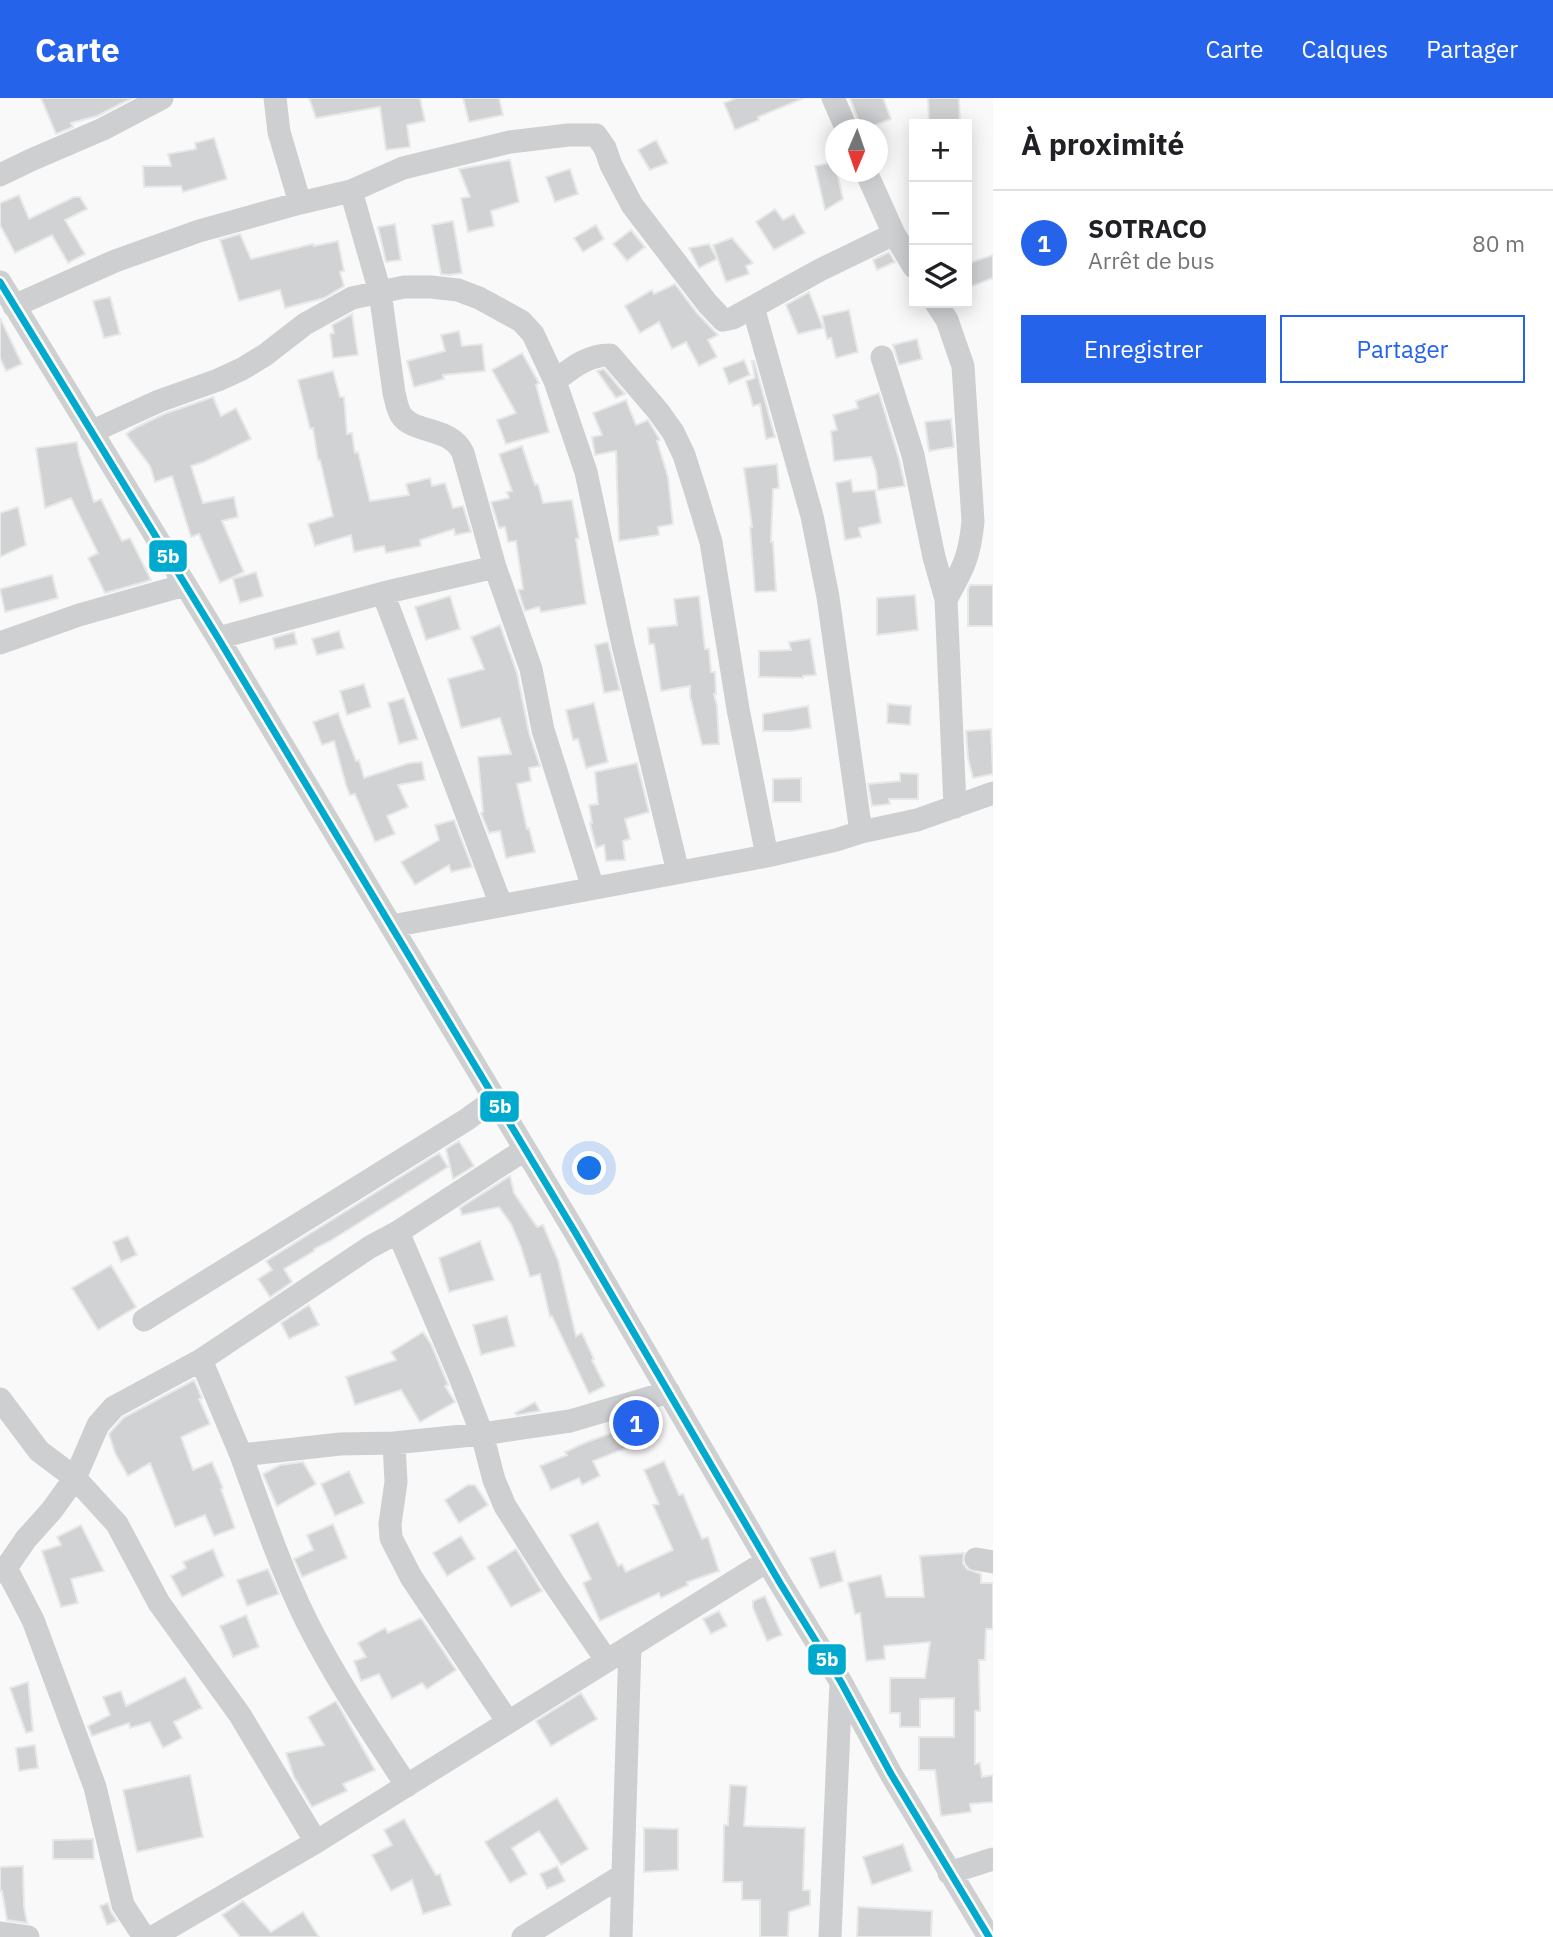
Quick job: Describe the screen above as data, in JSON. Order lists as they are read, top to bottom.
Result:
{
  "lines": ["transit line 5b"],
  "north": "bottom",
  "page": {
    "header": "Carte",
    "nav": ["Carte", "Calques", "Partager"],
    "heading": "À proximité",
    "map_buttons": ["+", "−"],
    "list": [
      {
        "mark": "1",
        "name": "SOTRACO",
        "note": "Arrêt de bus",
        "value": "80 m"
      }
    ],
    "buttons": ["Enregistrer", "Partager"],
    "pins": "1"
  }
}
